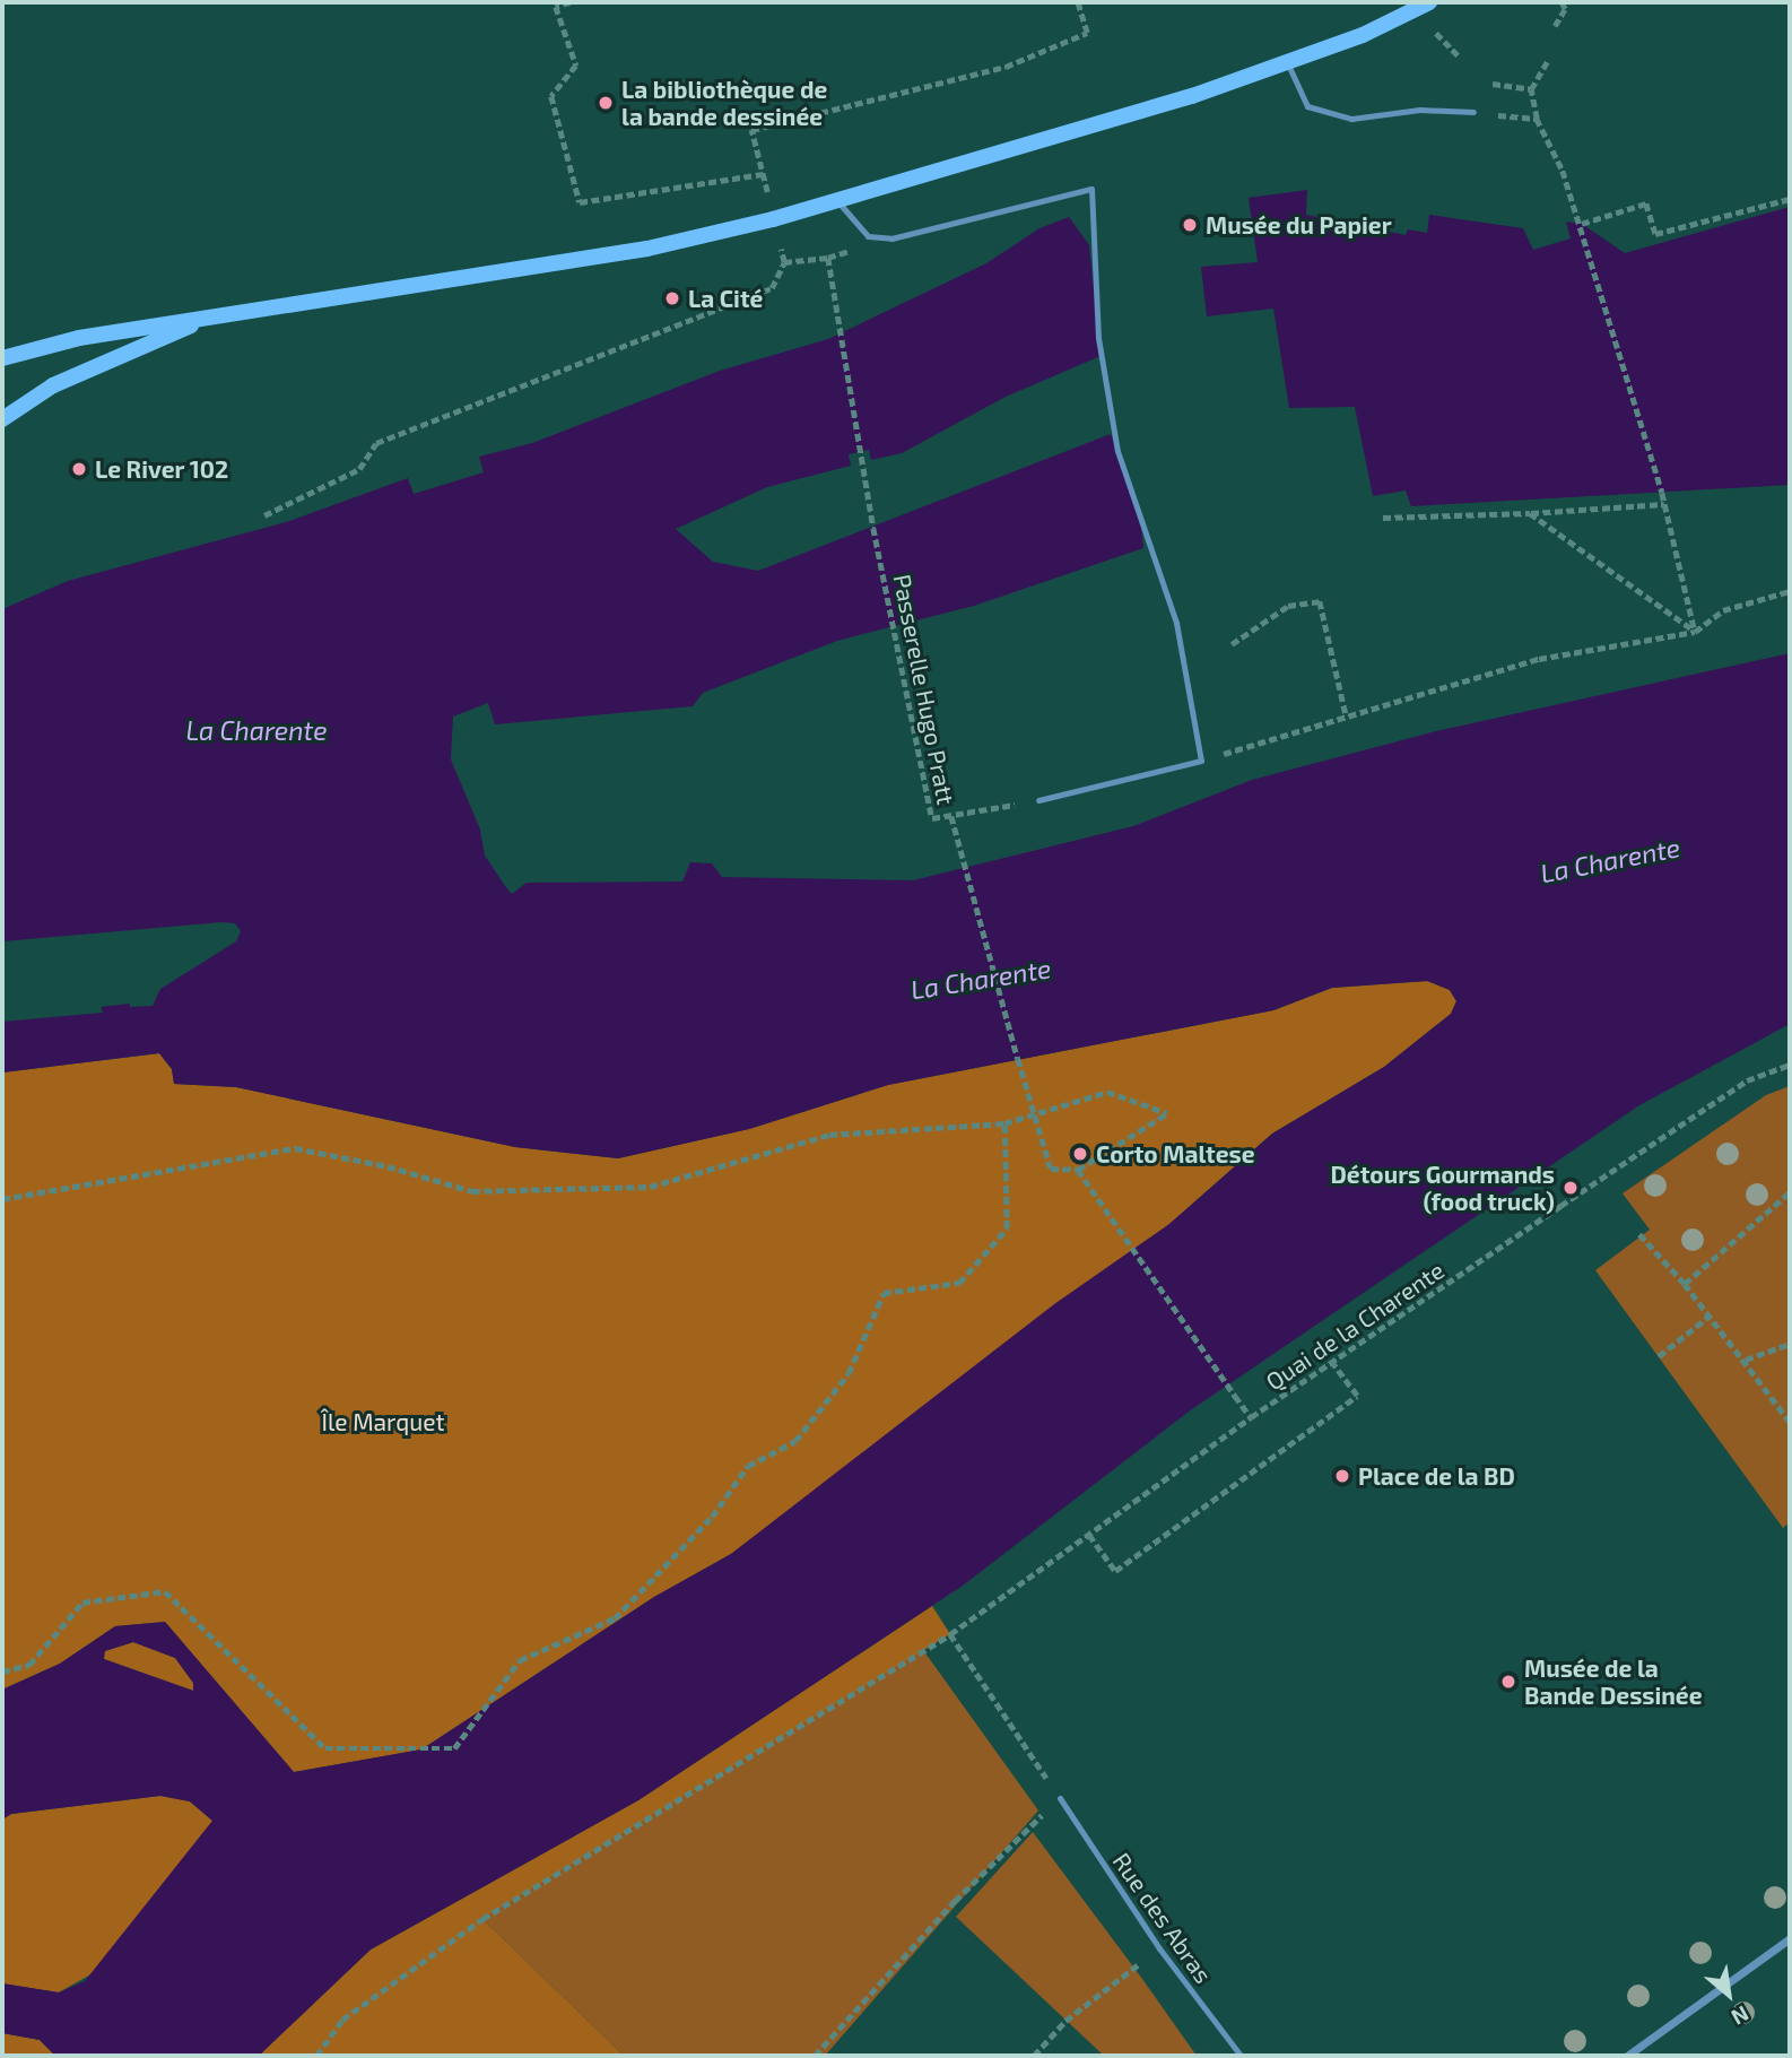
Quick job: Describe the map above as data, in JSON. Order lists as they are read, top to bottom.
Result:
{
  "streets": {
    "lane": ["Rue des Abras"],
    "path": ["Passerelle Hugo Pratt", "Quai de la Charente"]
  },
  "water": ["La Charente"],
  "parks": ["Île Marquet"],
  "places": [
    "La bibliothèque de la bande dessinée",
    "Musée du Papier",
    "La Cité",
    "Le River 102",
    "Corto Maltese",
    "Détours Gourmands (food truck)",
    "Place de la BD",
    "Musée de la Bande Dessinée"
  ],
  "north": "bottom right"
}
